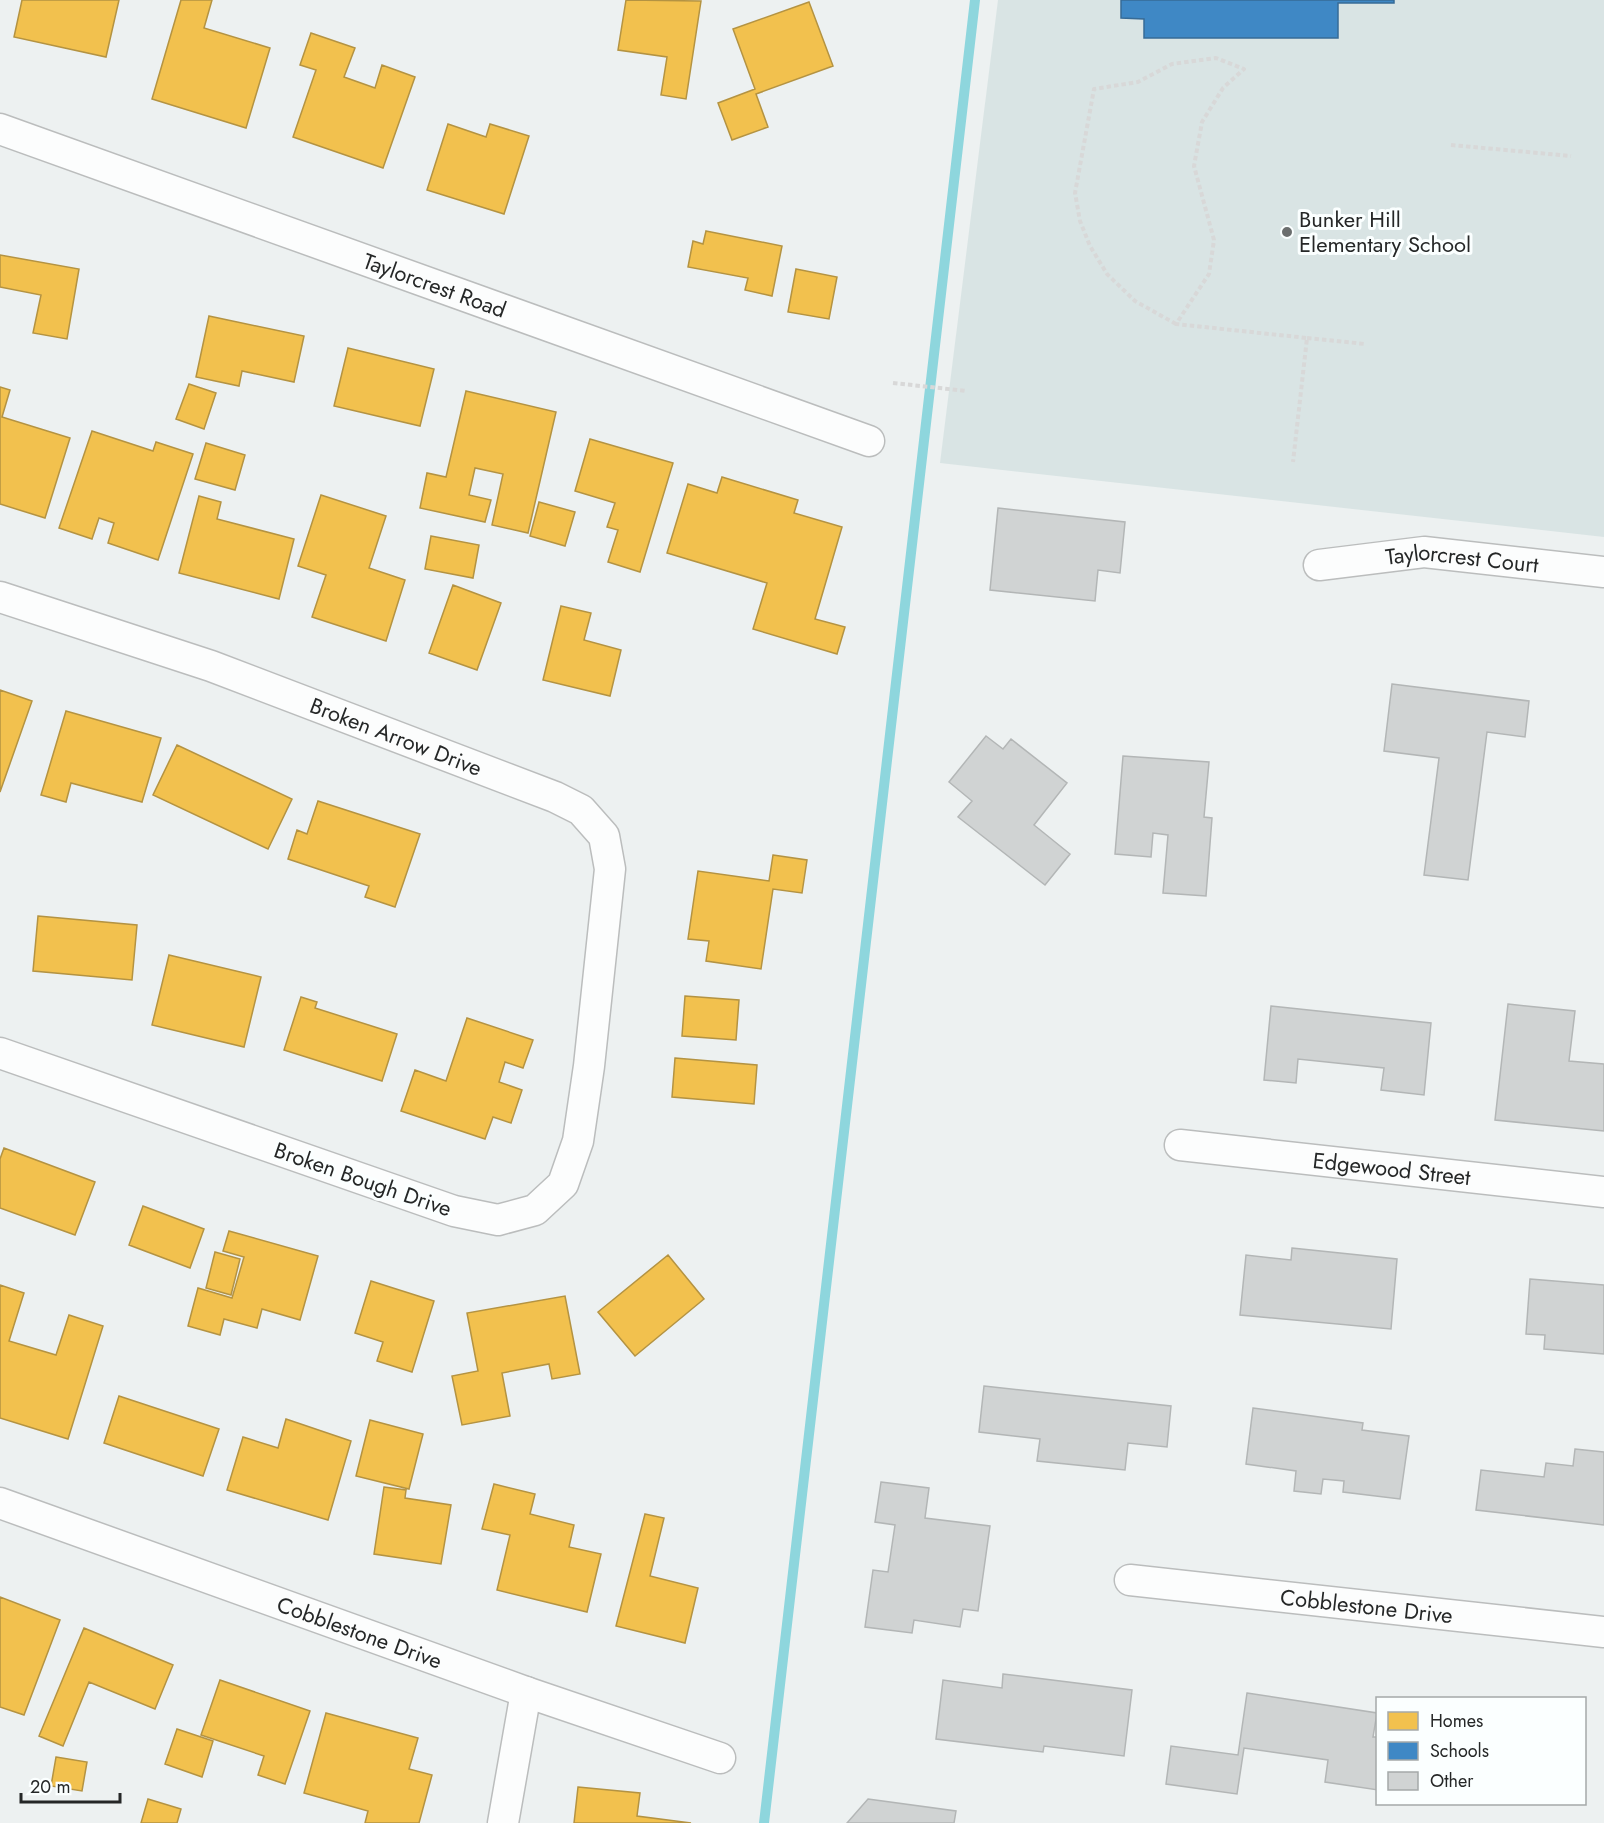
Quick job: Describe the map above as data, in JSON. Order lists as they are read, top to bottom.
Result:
{
  "streets": {
    "street": [
      "Taylorcrest Road",
      "Taylorcrest Court",
      "Broken Arrow Drive",
      "Edgewood Street",
      "Broken Bough Drive",
      "Cobblestone Drive"
    ]
  },
  "crossings": [
    ["Broken Arrow Drive", "Broken Bough Drive"]
  ],
  "places": ["Bunker Hill Elementary School"],
  "legend": ["Homes", "Schools", "Other"],
  "scale_bar": "20 m"
}
